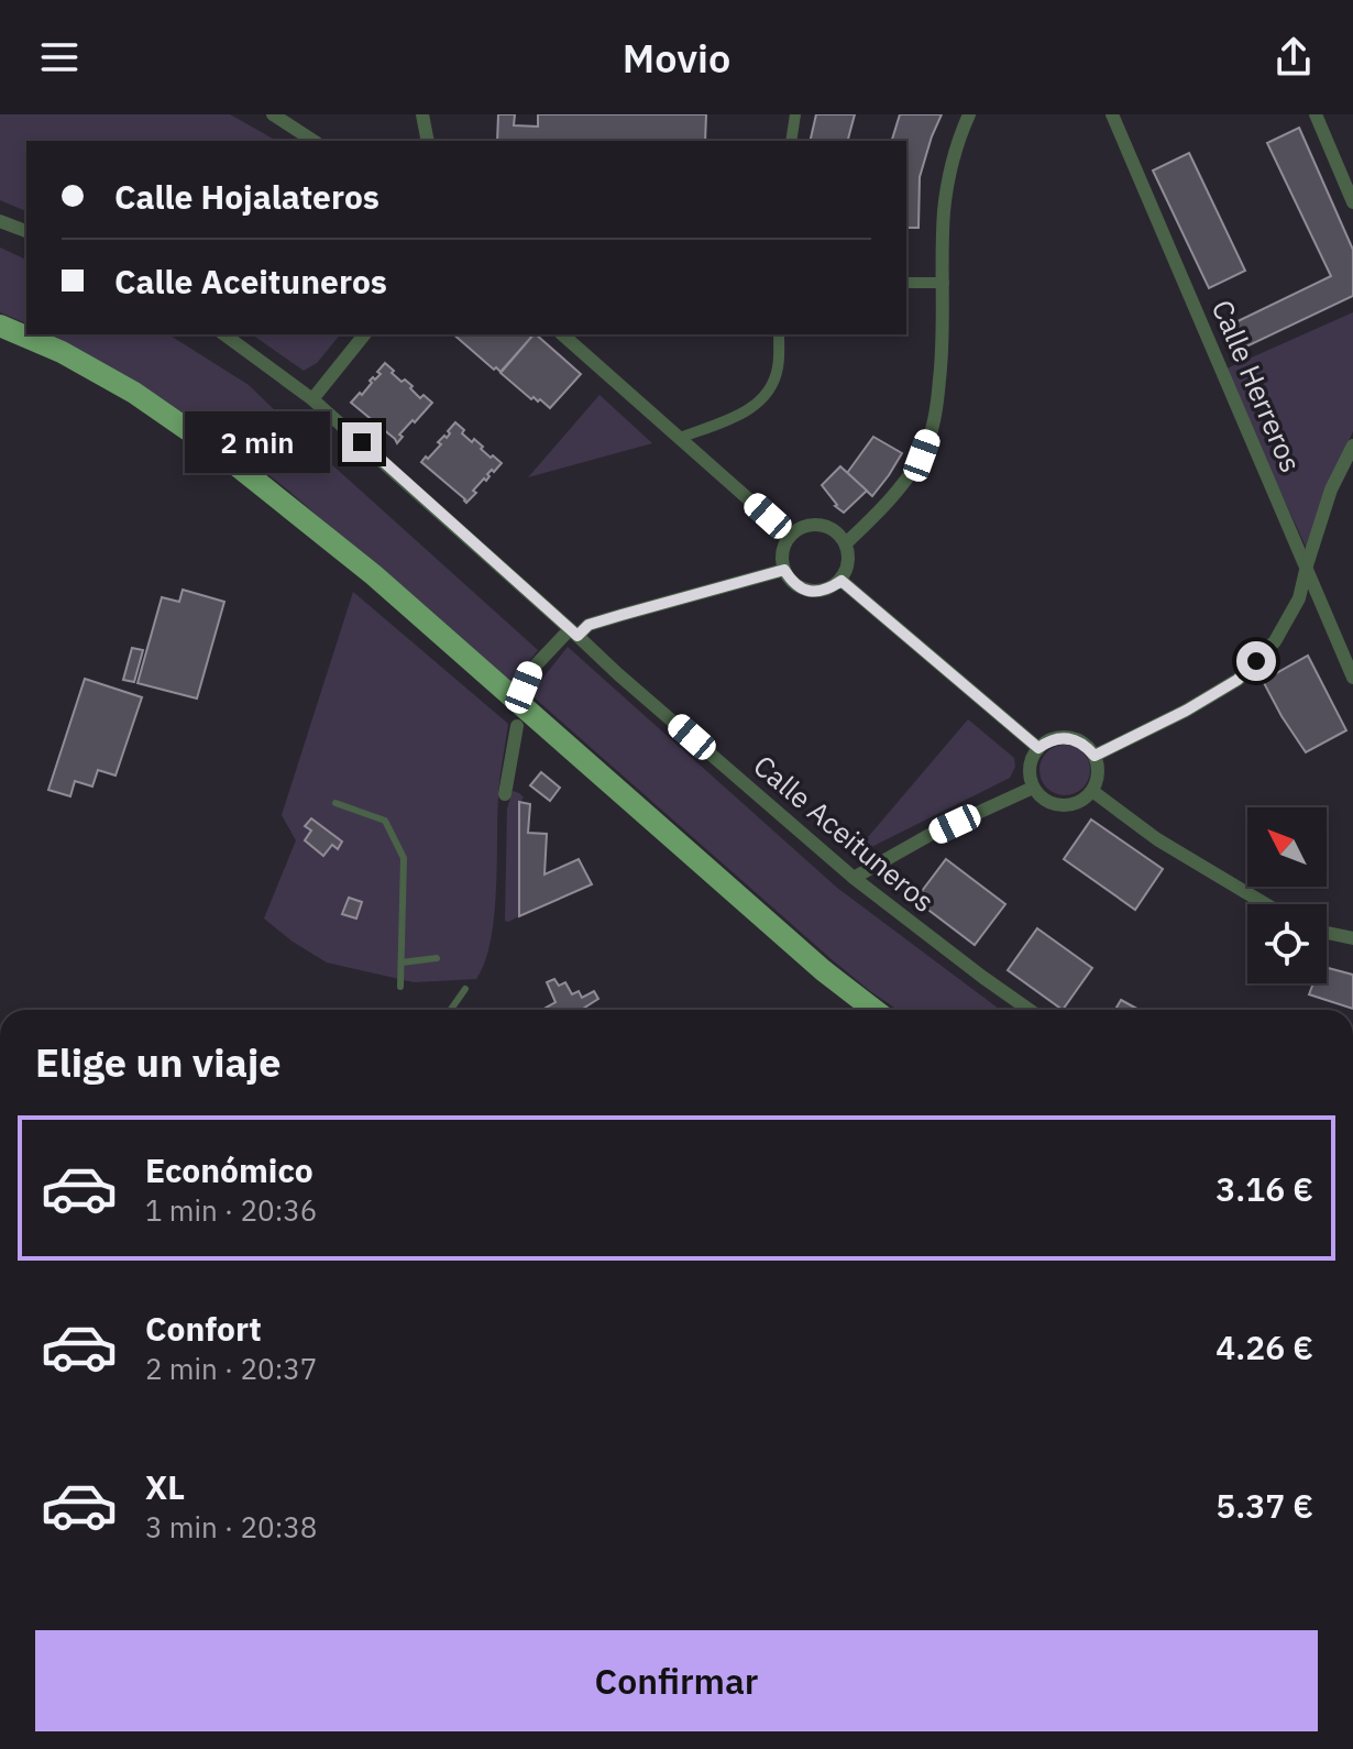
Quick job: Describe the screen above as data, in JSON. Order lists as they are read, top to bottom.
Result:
{
  "streets": {
    "street": ["Calle Herreros", "Calle Aceituneros"]
  },
  "north": "top left",
  "page": {
    "header": "Movio",
    "banner": ["Calle Hojalateros", "Calle Aceituneros"],
    "bubble": "2 min",
    "heading": "Elige un viaje",
    "list": [
      {
        "name": "Económico",
        "note": "1 min · 20:36",
        "value": "3.16 €"
      },
      {
        "name": "Confort",
        "note": "2 min · 20:37",
        "value": "4.26 €"
      },
      {
        "name": "XL",
        "note": "3 min · 20:38",
        "value": "5.37 €"
      }
    ],
    "buttons": "Confirmar"
  }
}
